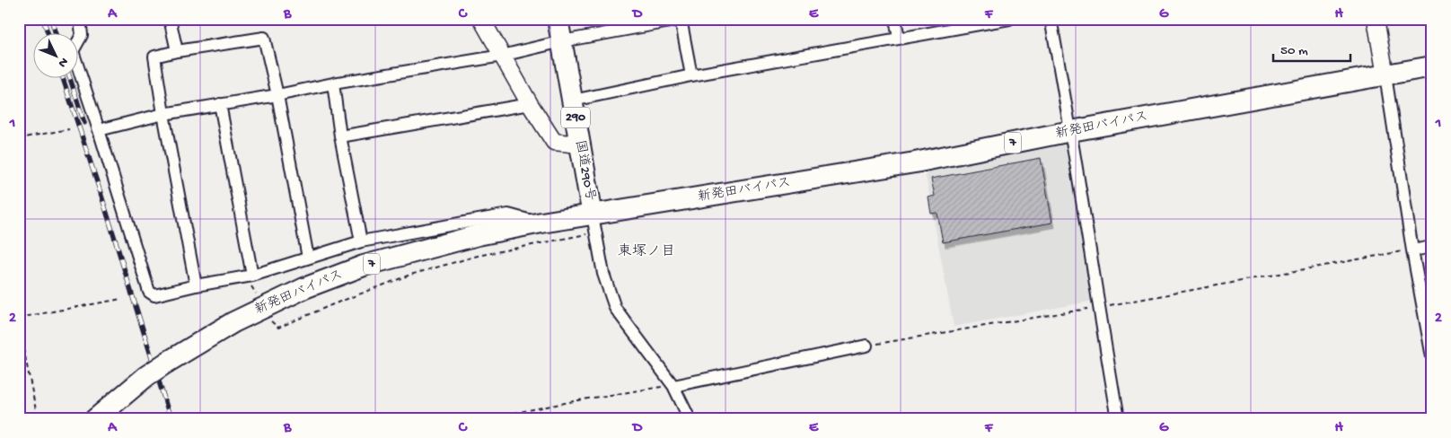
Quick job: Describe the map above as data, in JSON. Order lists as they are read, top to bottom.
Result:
{
  "streets": {
    "highway": [
      "290",
      "新発田バイパス",
      "7",
      "国道290号"
    ]
  },
  "crossings": [
    ["新発田バイパス", "国道290号"]
  ],
  "districts": ["東塚ノ目"],
  "scale_bar": "50 m",
  "north": "bottom right",
  "grid": {
    "columns": [
      "A",
      "B",
      "C",
      "D",
      "E",
      "F",
      "G",
      "H"
    ],
    "rows": ["1", "2"]
  }
}
